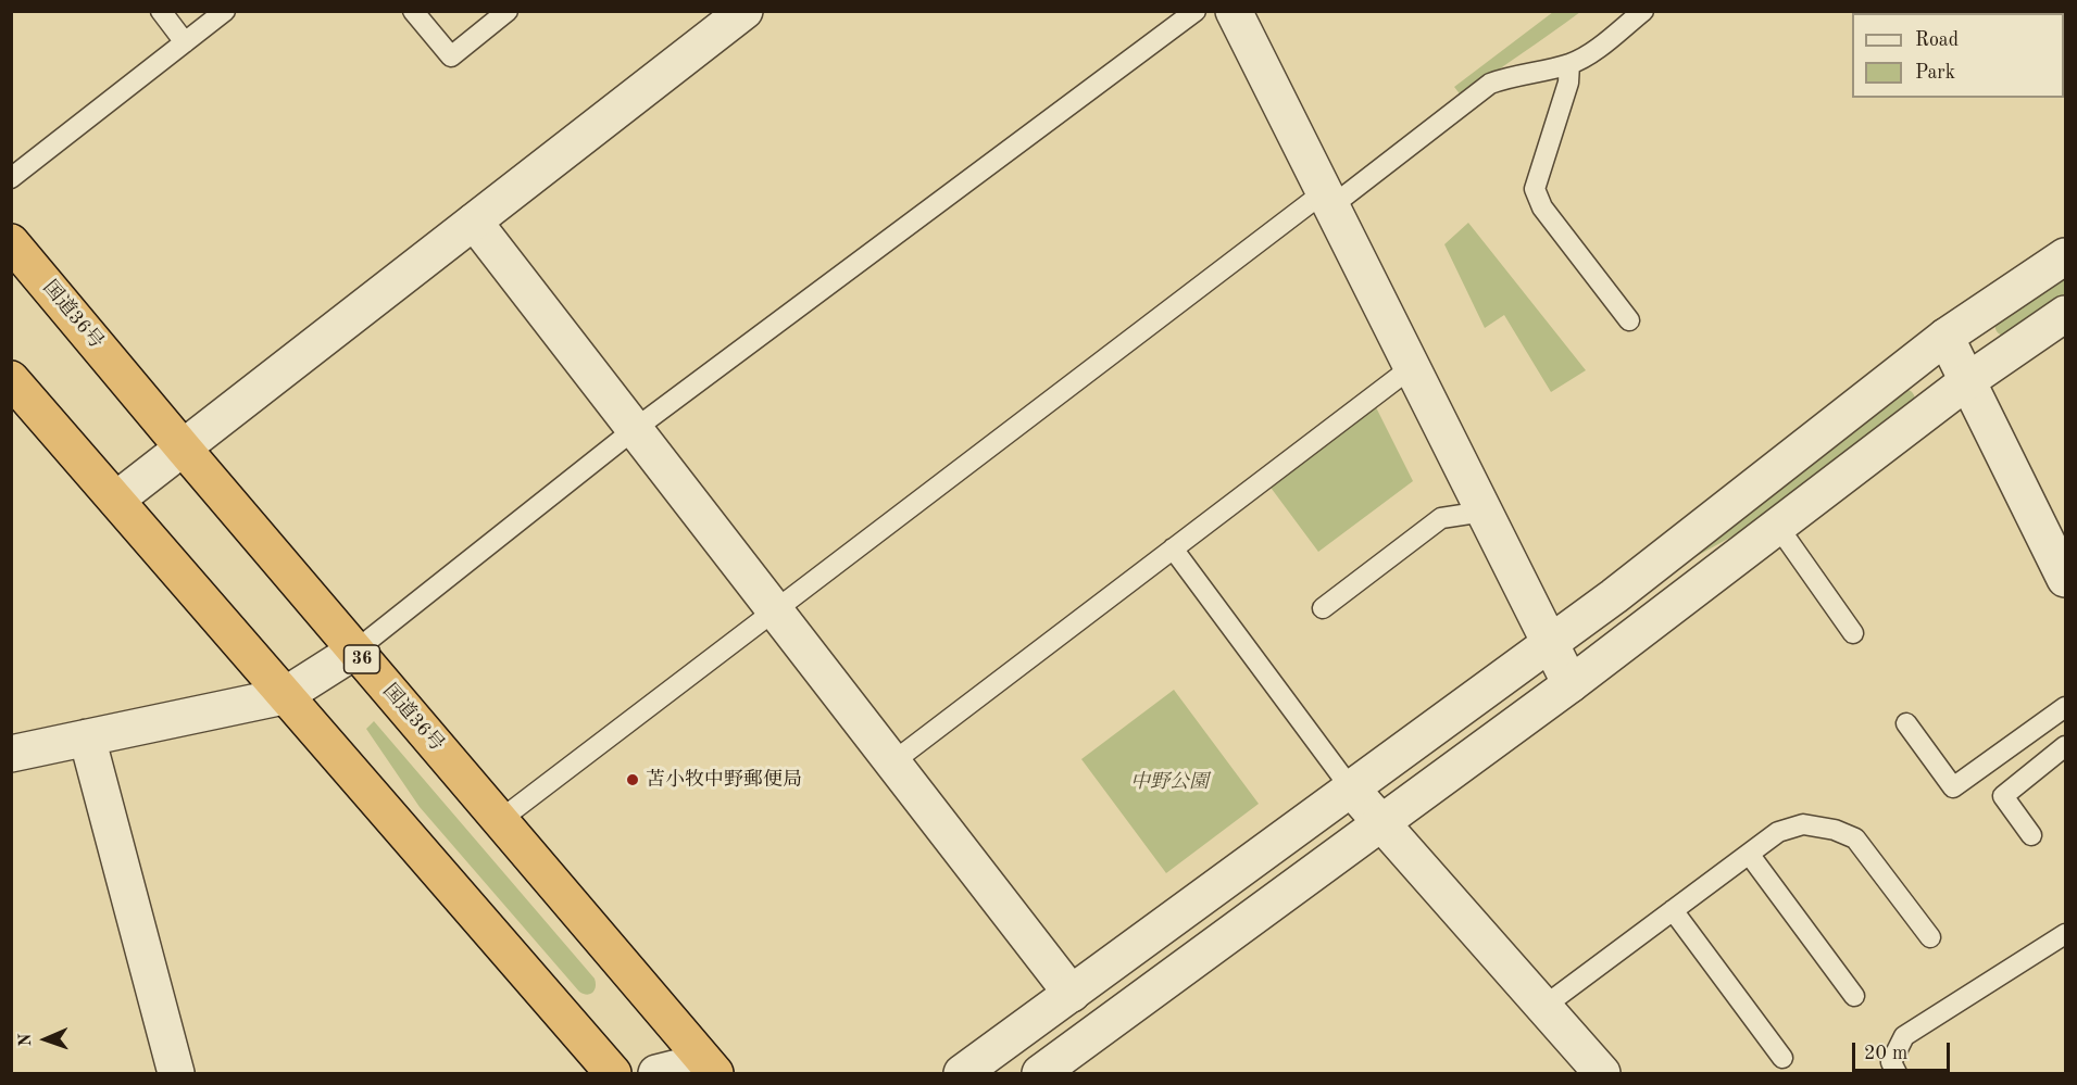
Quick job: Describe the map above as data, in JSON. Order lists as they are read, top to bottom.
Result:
{
  "streets": {
    "highway": ["国道36号", "36"]
  },
  "parks": ["中野公園"],
  "places": ["苫小牧中野郵便局"],
  "legend": ["Road", "Park"],
  "scale_bar": "20 m",
  "north": "left"
}
